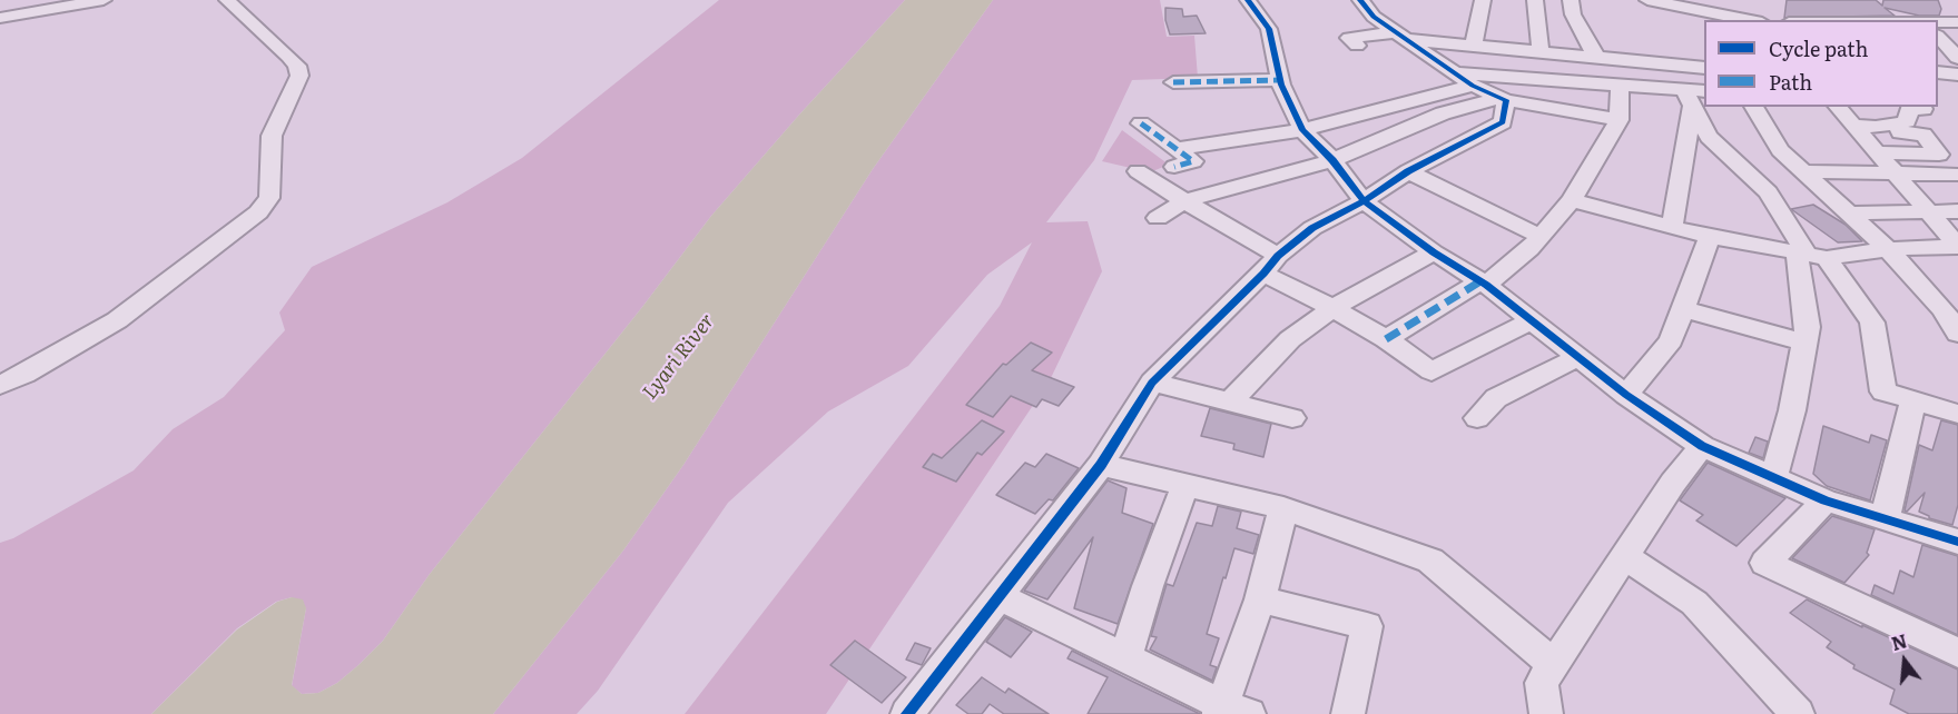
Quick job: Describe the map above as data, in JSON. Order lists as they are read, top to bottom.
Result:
{
  "water": ["Lyari River"],
  "legend": ["Cycle path", "Path"],
  "north": "top"
}
